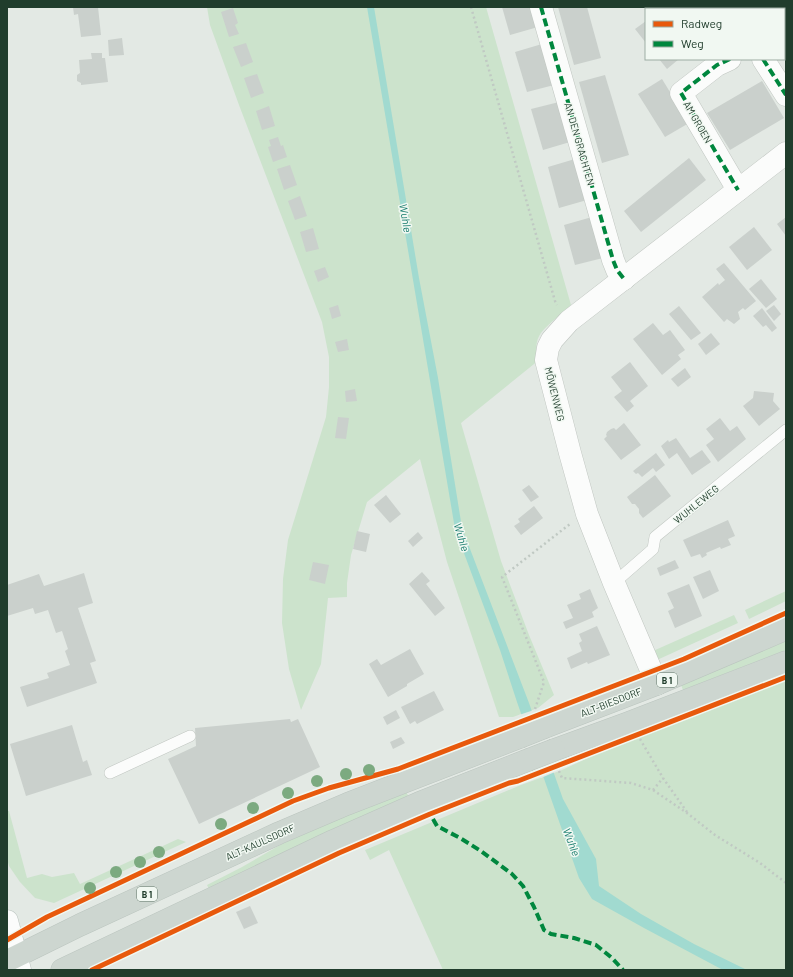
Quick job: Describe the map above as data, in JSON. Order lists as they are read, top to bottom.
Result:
{
  "streets": {
    "main road": ["B 1", "ALT-BIESDORF", "ALT-KAULSDORF"],
    "street": ["AM GROEN", "AN DEN GRACHTEN", "MÖWENWEG"],
    "lane": ["WUHLEWEG"]
  },
  "crossings": [
    ["AM GROEN", "MÖWENWEG"],
    ["AN DEN GRACHTEN", "MÖWENWEG"],
    ["MÖWENWEG", "WUHLEWEG"],
    ["MÖWENWEG", "ALT-BIESDORF"],
    ["ALT-BIESDORF", "ALT-KAULSDORF"]
  ],
  "water": ["Wuhle"],
  "legend": ["Radweg", "Weg"]
}
